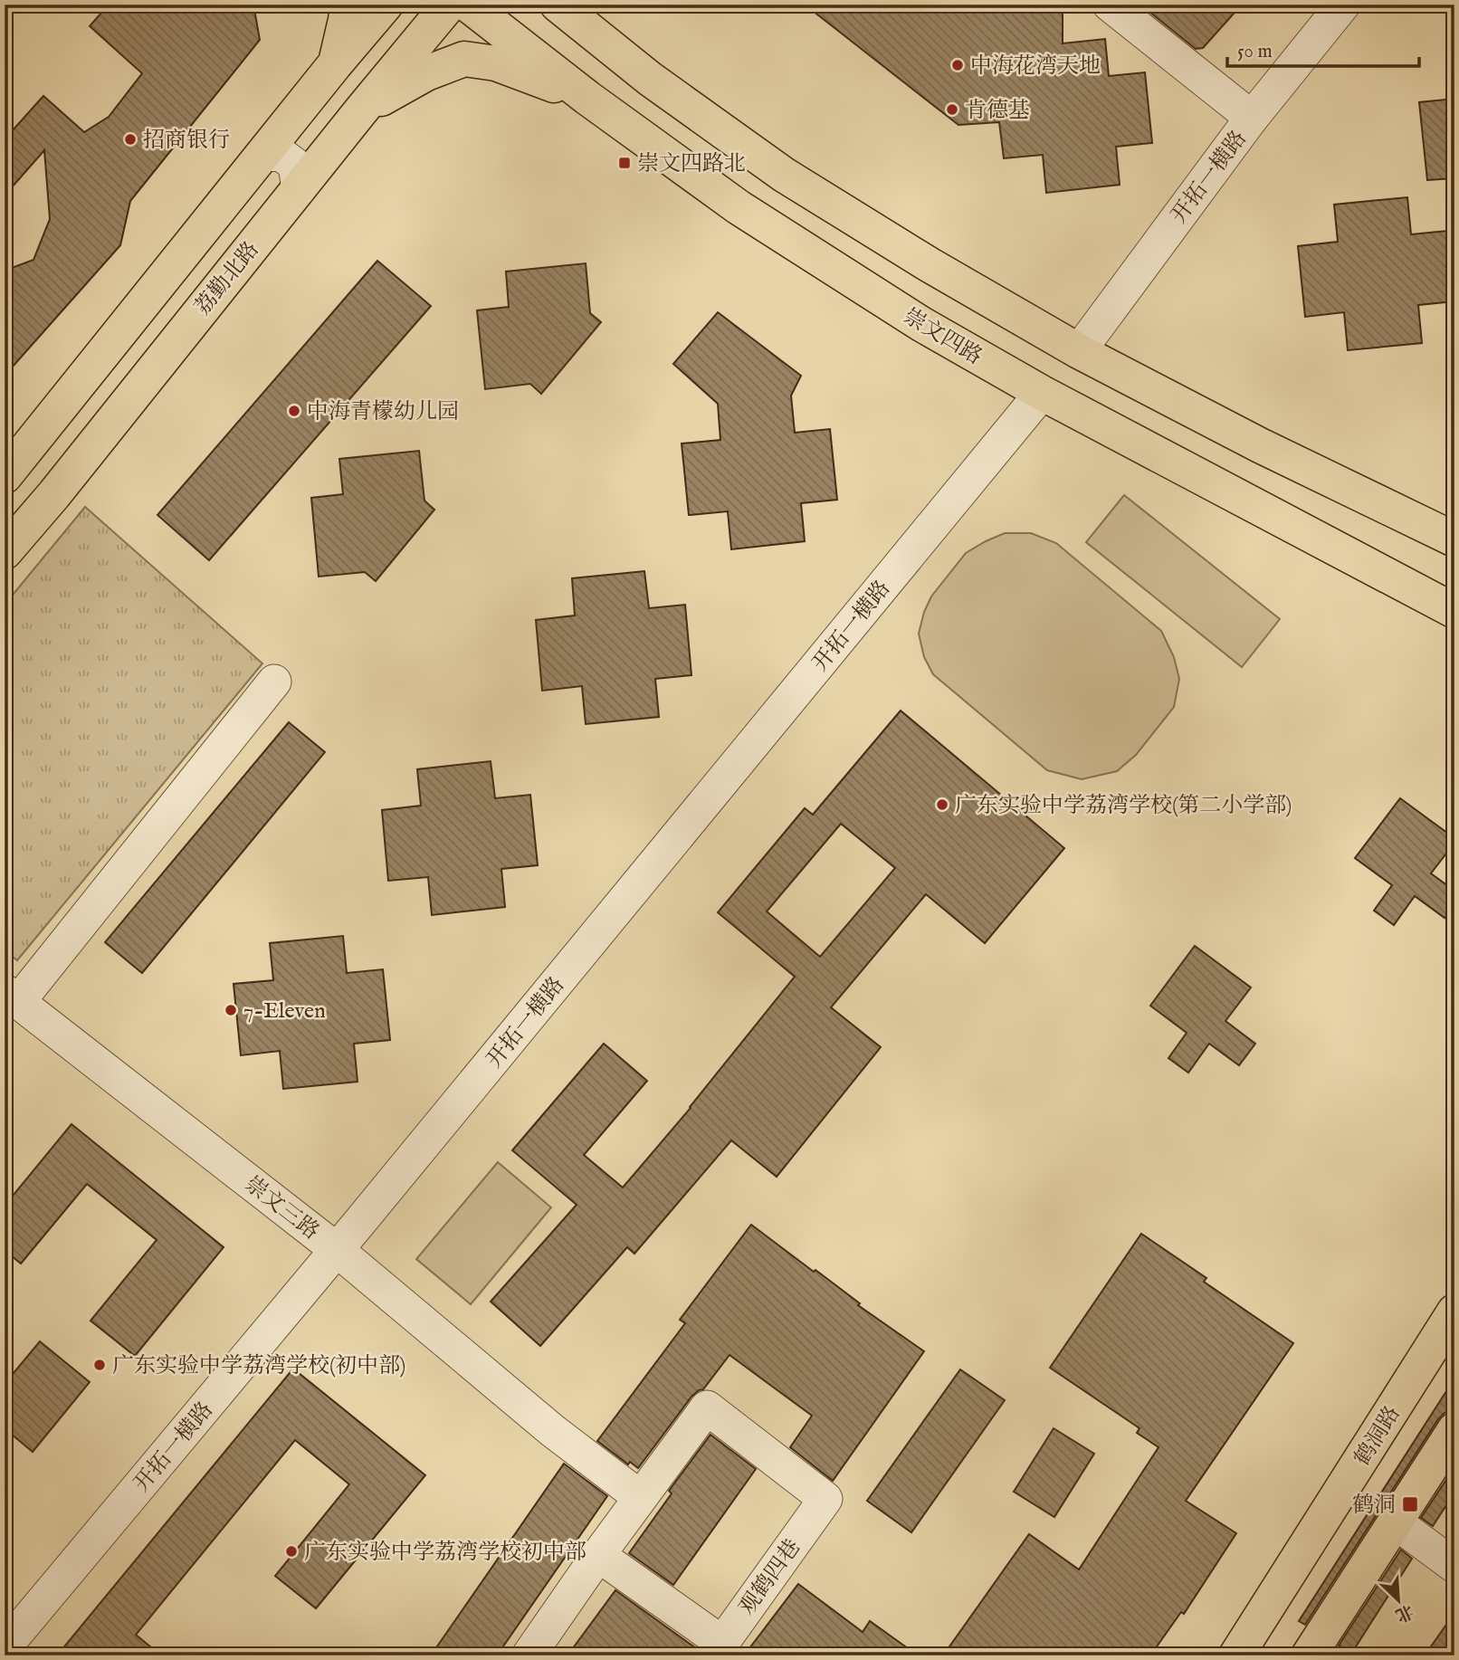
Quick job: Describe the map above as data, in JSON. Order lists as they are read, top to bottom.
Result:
{
  "streets": {
    "main road": ["荔勤北路", "崇文四路", "鹤洞路"],
    "street": ["开拓一横路", "崇文三路", "观鹤四巷"]
  },
  "crossings": [
    ["开拓一横路", "崇文四路"],
    ["开拓一横路", "崇文三路"],
    ["崇文三路", "观鹤四巷"]
  ],
  "places": {
    "other": [
      "中海花湾天地",
      "肯德基",
      "招商银行",
      "中海青檬幼儿园",
      "广东实验中学荔湾学校(第二小学部)",
      "7-Eleven",
      "广东实验中学荔湾学校(初中部)",
      "广东实验中学荔湾学校初中部"
    ],
    "transit": ["崇文四路北", "鹤洞"]
  },
  "scale_bar": "50 m",
  "north": "bottom right"
}
